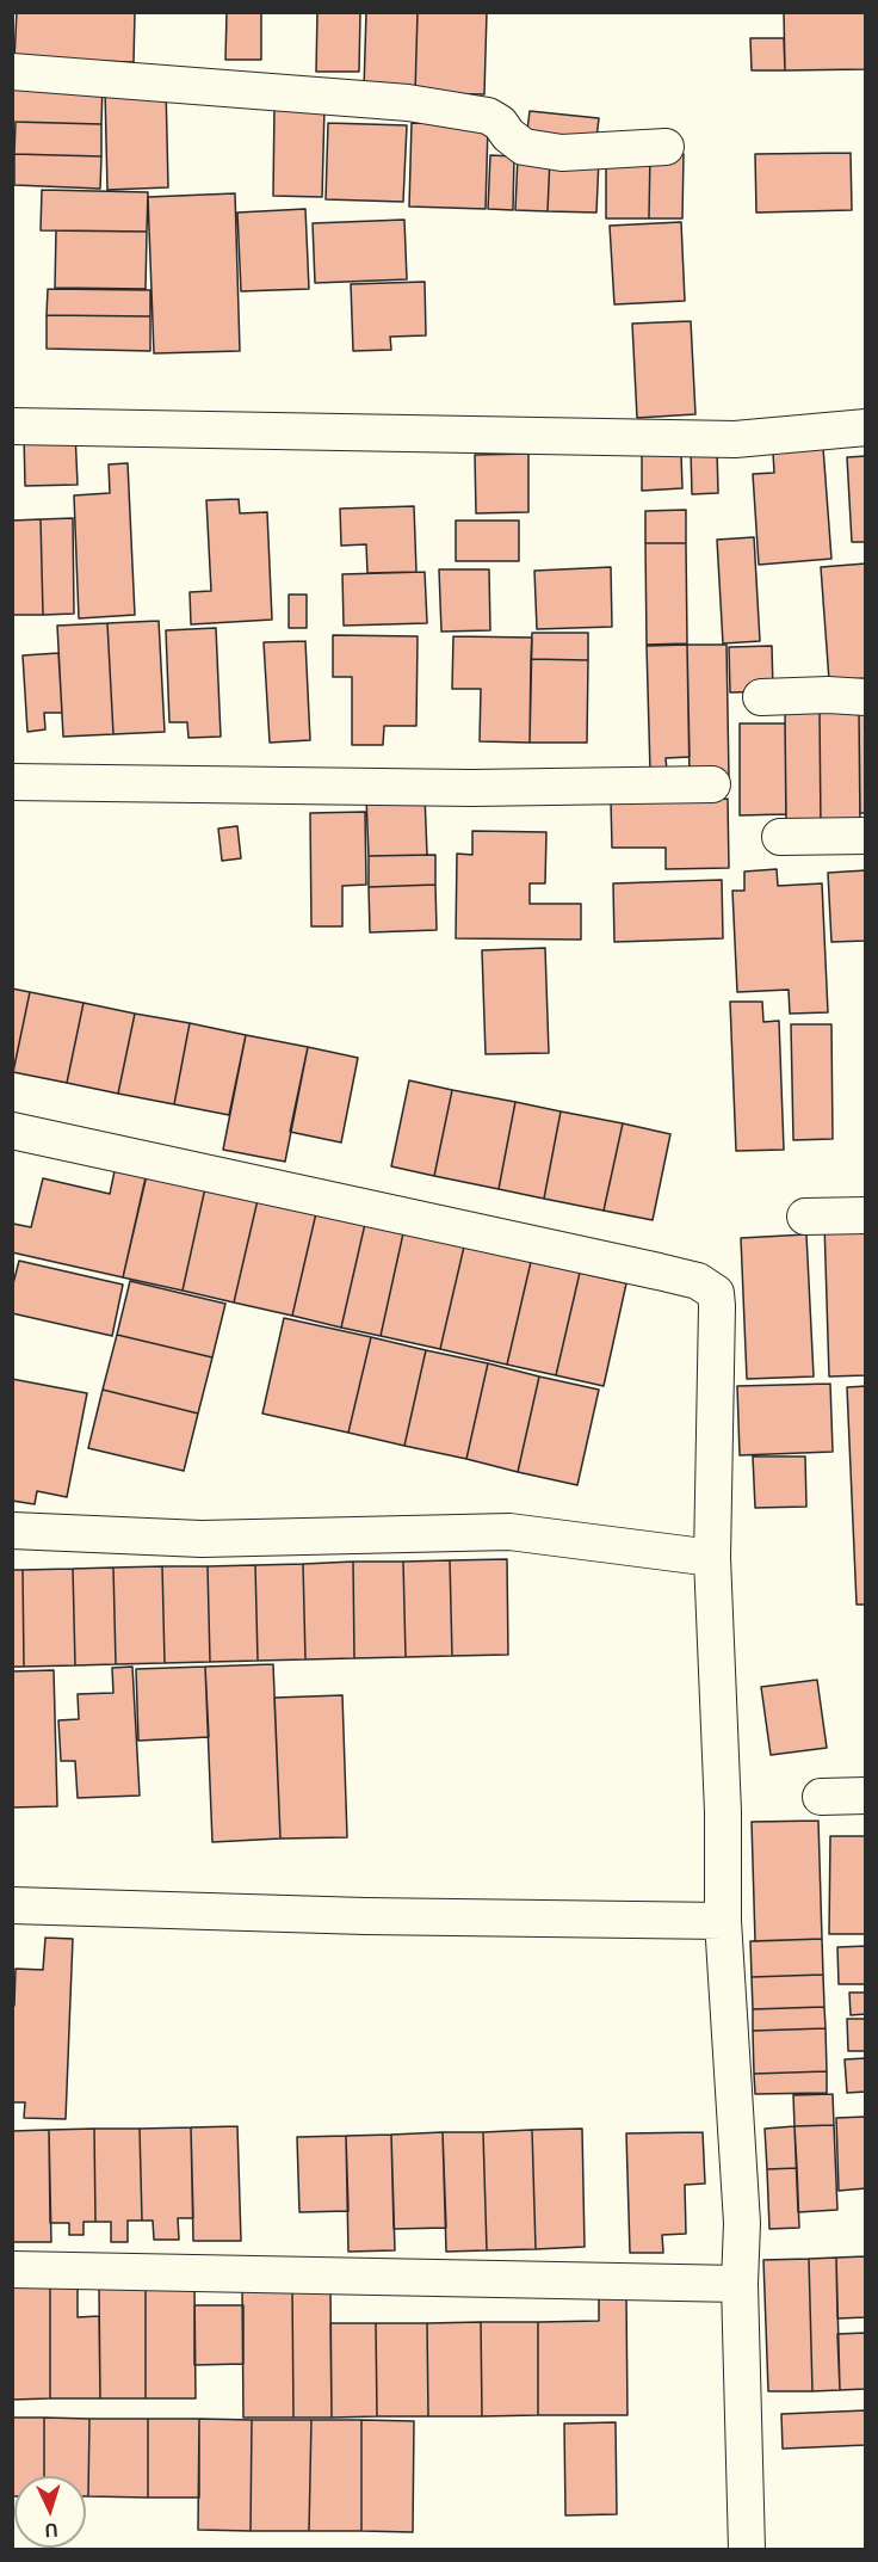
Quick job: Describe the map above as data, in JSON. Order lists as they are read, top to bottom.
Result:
{
  "north": "bottom"
}
